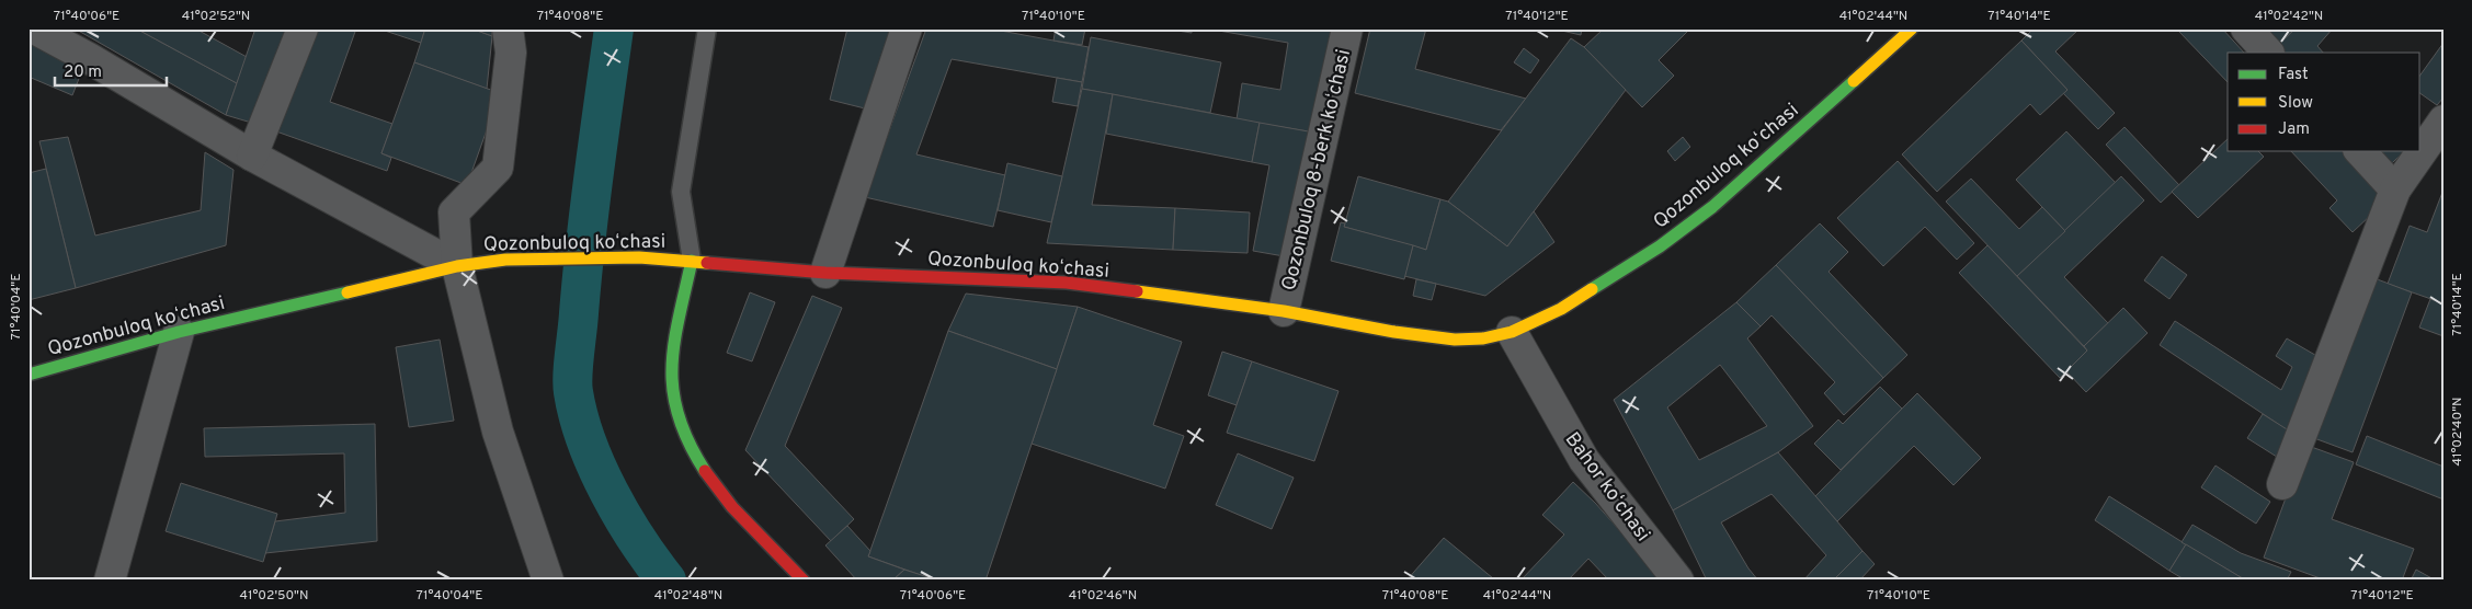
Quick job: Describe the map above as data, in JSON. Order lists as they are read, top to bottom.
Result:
{
  "streets": {
    "main road": ["Qozonbuloq koʻchasi"],
    "street": ["Qozonbuloq 8-berk koʻchasi", "Bahor koʻchasi"]
  },
  "crossings": [
    ["Qozonbuloq koʻchasi", "Qozonbuloq 8-berk koʻchasi"],
    ["Qozonbuloq koʻchasi", "Bahor koʻchasi"]
  ],
  "legend": ["Fast", "Slow", "Jam"],
  "scale_bar": "20 m",
  "coordinates": [
    "71°40'06\"E",
    "41°02'52\"N",
    "71°40'08\"E",
    "71°40'10\"E",
    "71°40'12\"E",
    "41°02'44\"N",
    "71°40'14\"E",
    "41°02'42\"N",
    "71°40'04\"E",
    "41°02'40\"N",
    "41°02'50\"N",
    "41°02'48\"N",
    "41°02'46\"N"
  ]
}
